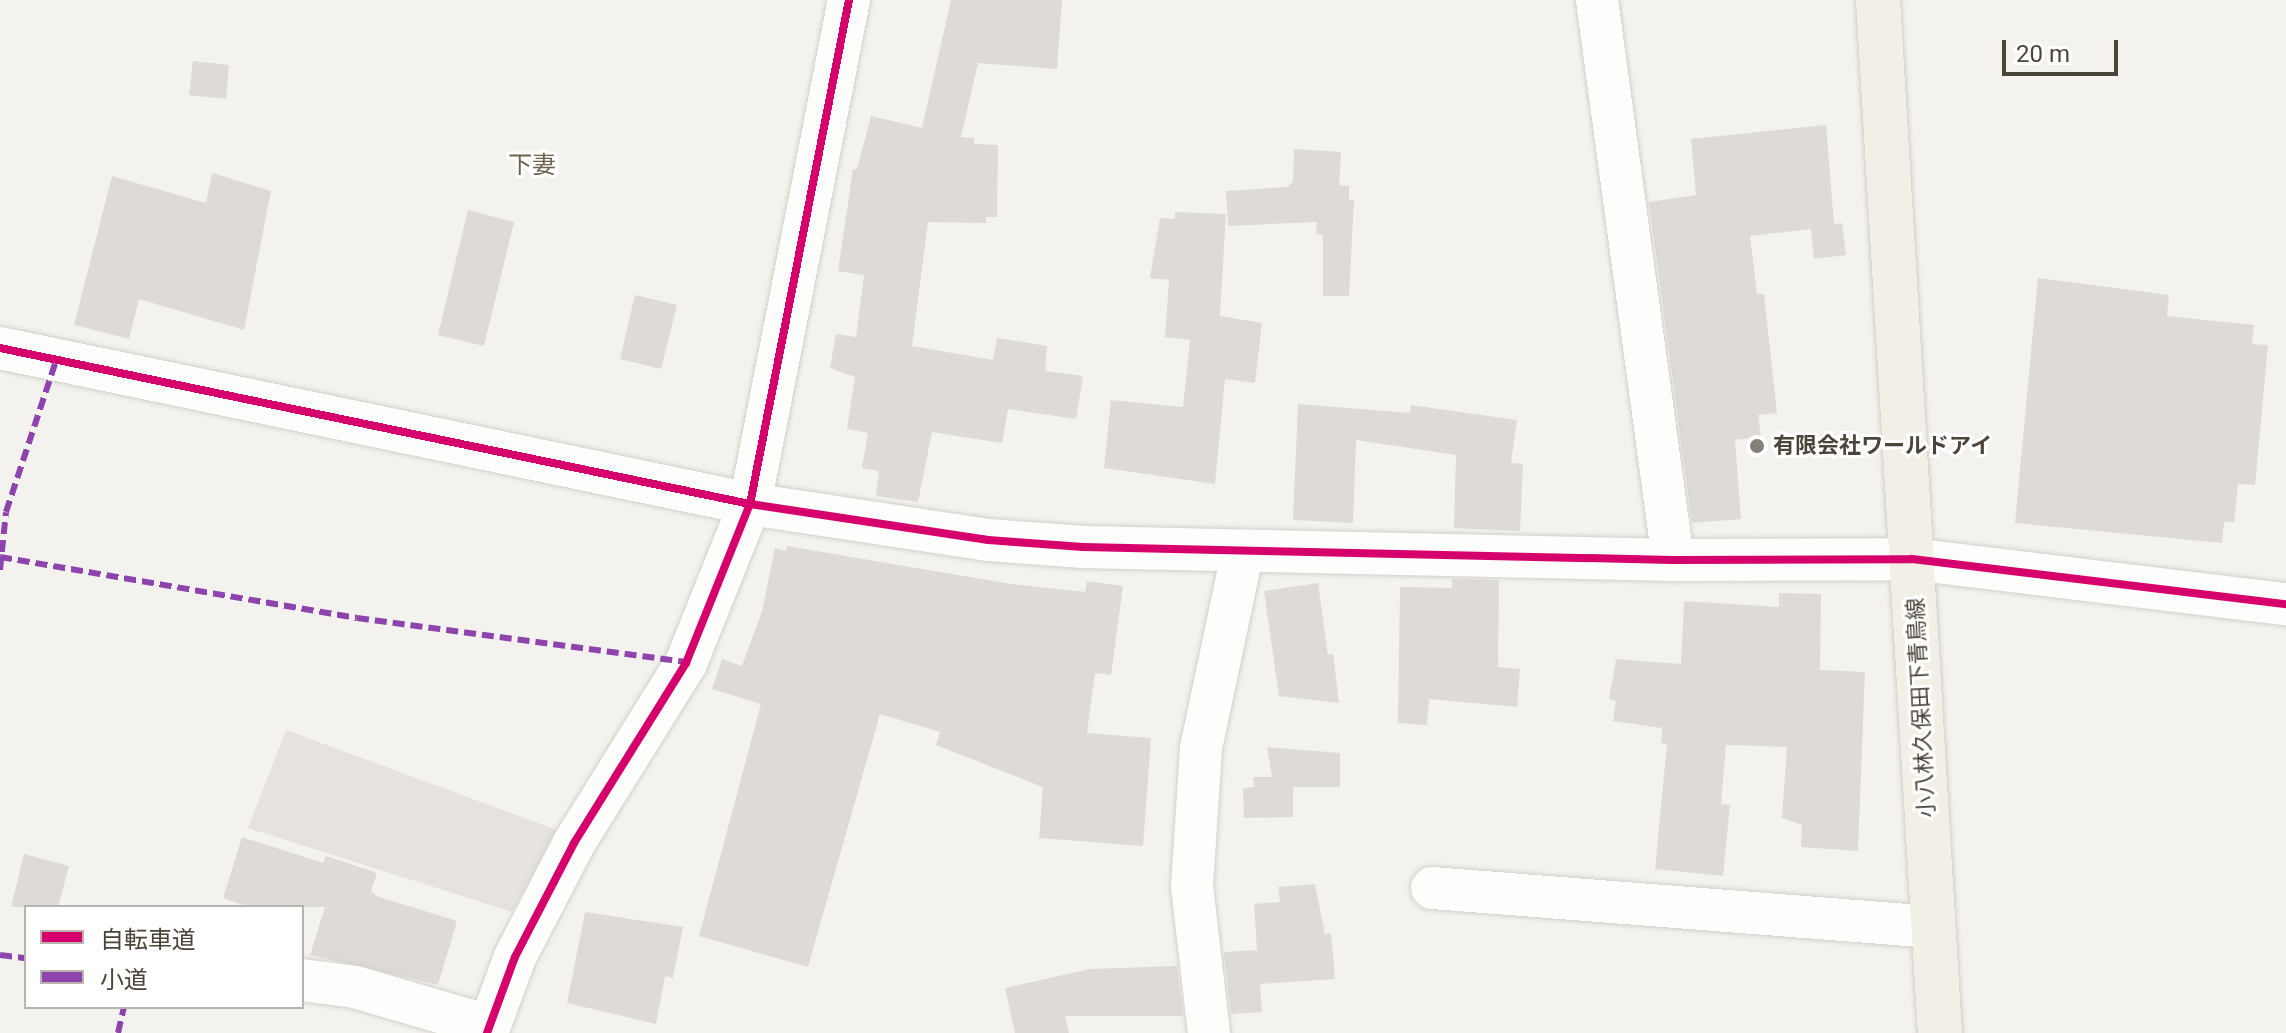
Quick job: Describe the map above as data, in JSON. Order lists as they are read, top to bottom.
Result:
{
  "streets": {
    "main road": ["小八林久保田下青鳥線"]
  },
  "districts": ["下妻"],
  "places": ["有限会社ワールドアイ"],
  "legend": ["自転車道", "小道"],
  "scale_bar": "20 m"
}
